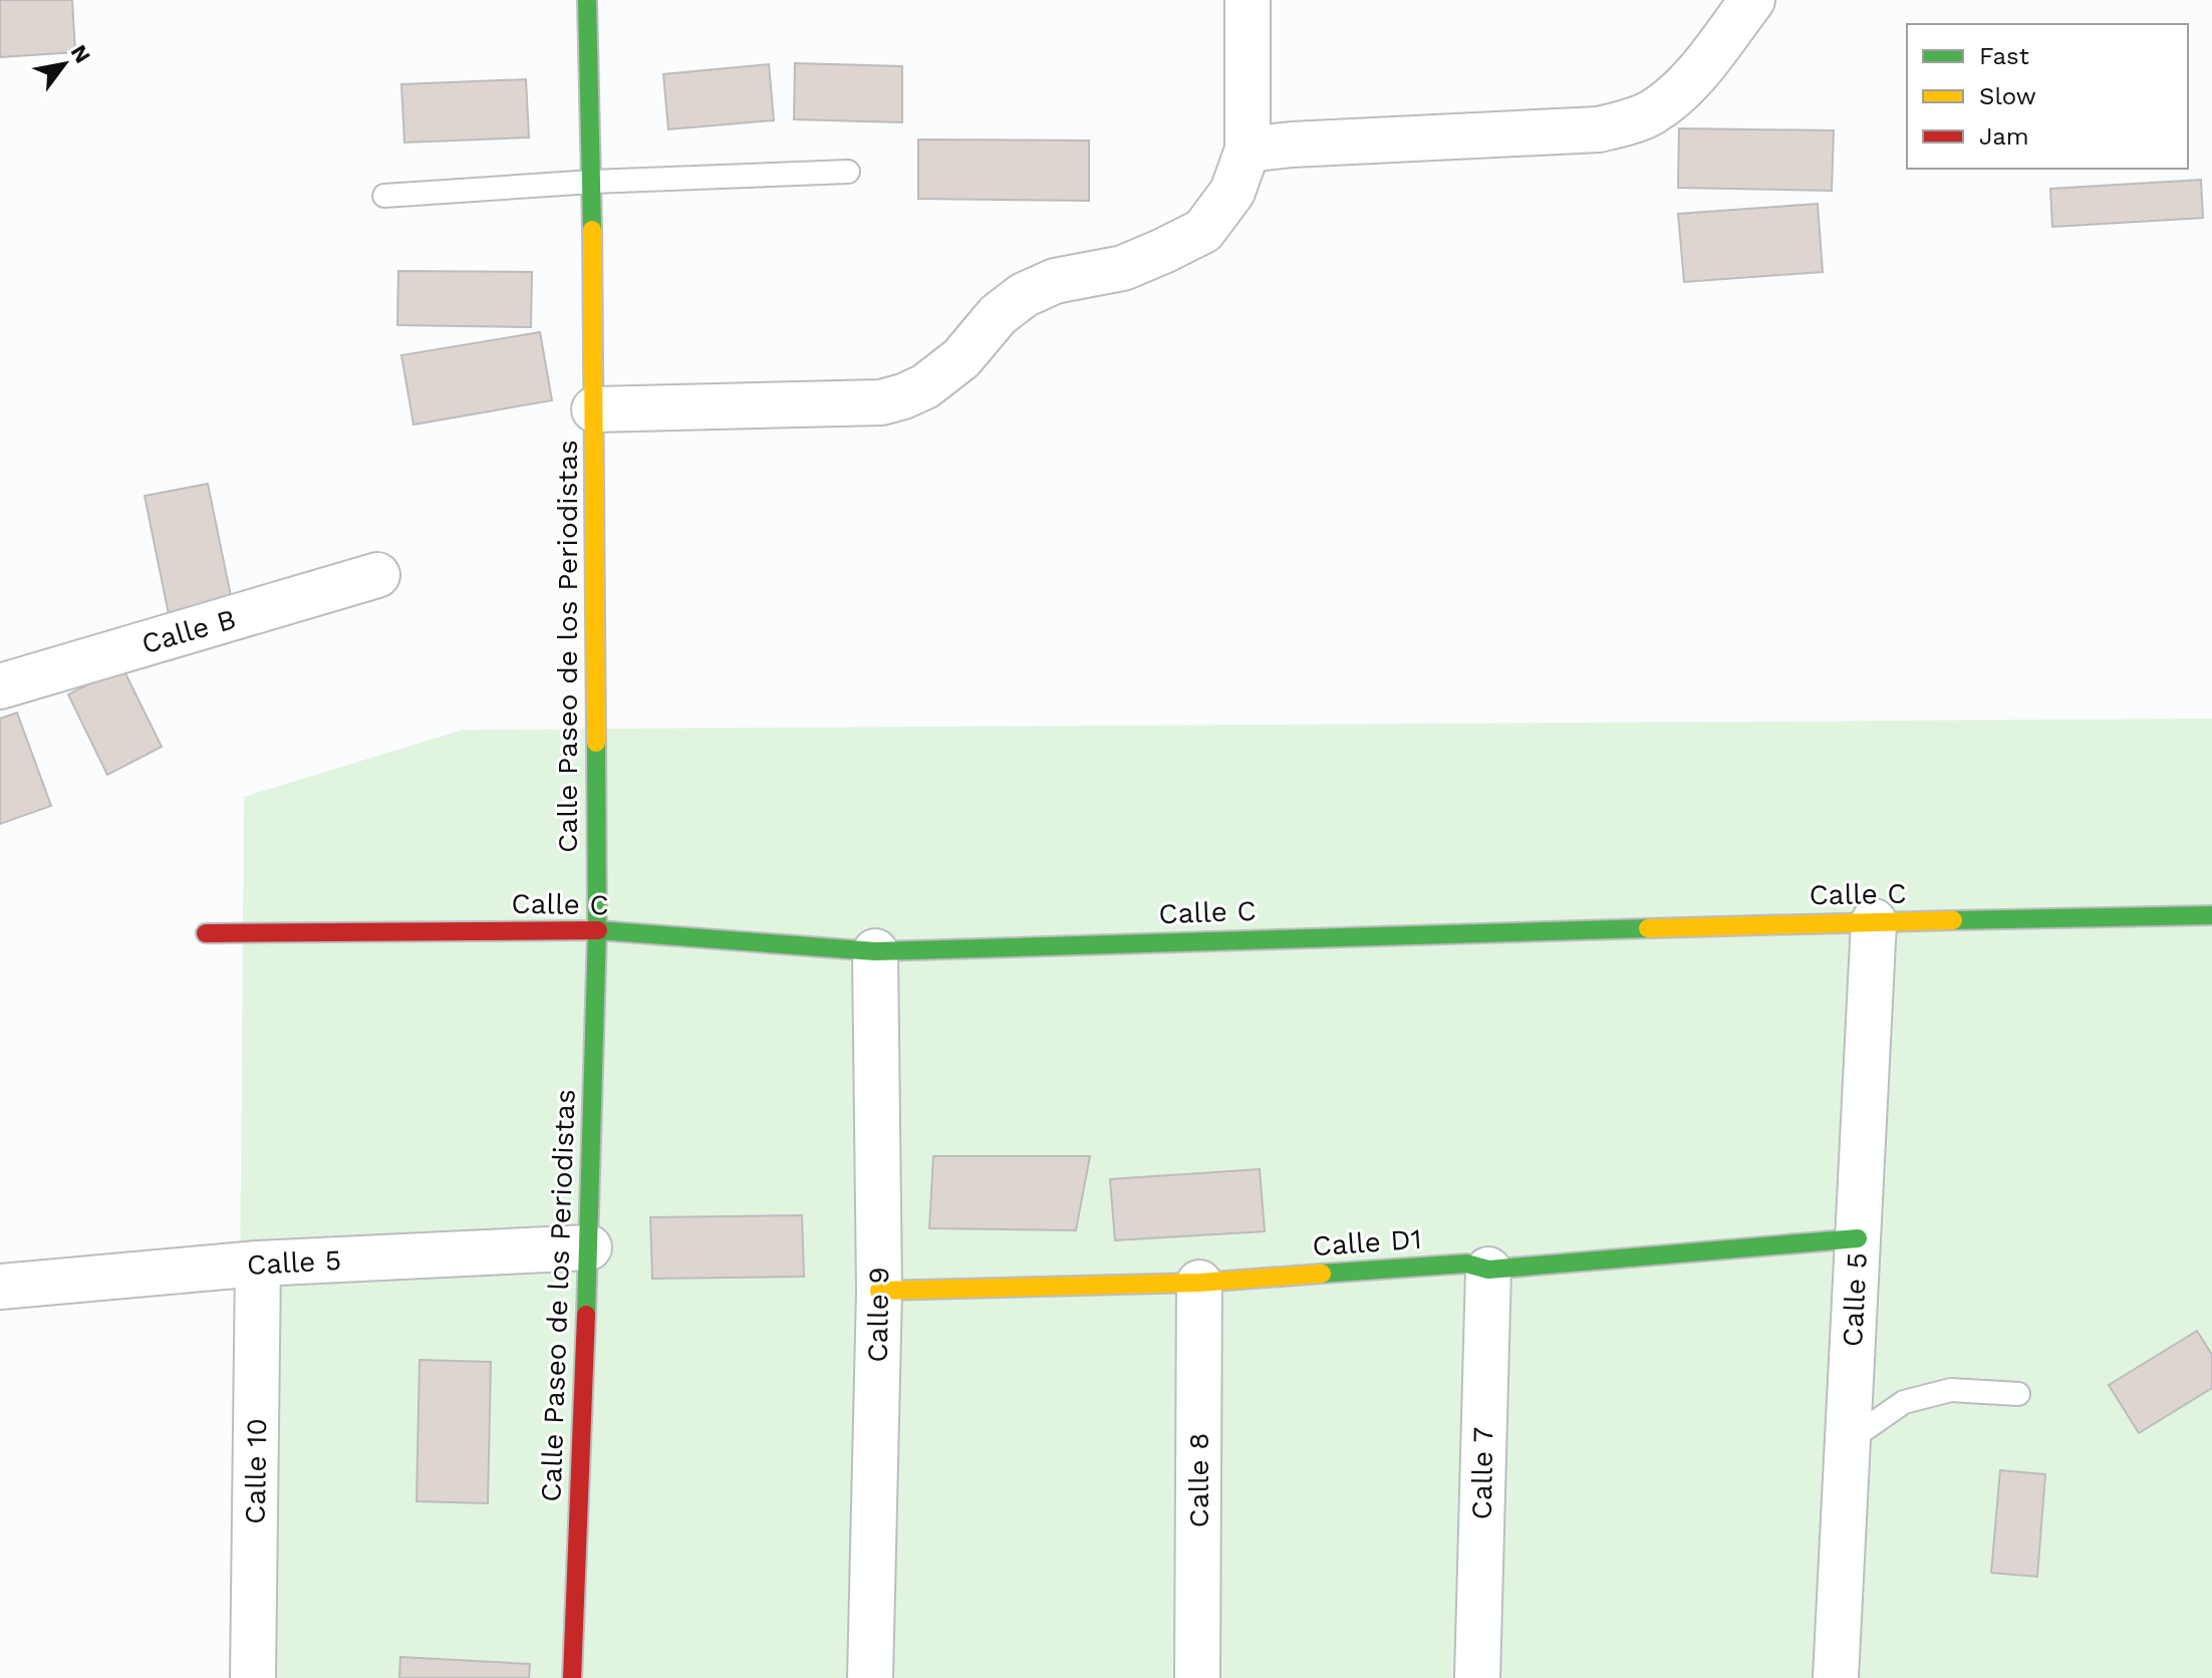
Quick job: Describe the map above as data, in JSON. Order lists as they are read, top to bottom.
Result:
{
  "streets": {
    "street": [
      "Calle B",
      "Calle Paseo de los Periodistas",
      "Calle C",
      "Calle D1",
      "Calle 5",
      "Calle 9",
      "Calle 10",
      "Calle 7",
      "Calle 8"
    ]
  },
  "crossings": [
    ["Calle Paseo de los Periodistas", "Calle C"],
    ["Calle Paseo de los Periodistas", "Calle 5"],
    ["Calle C", "Calle 5"],
    ["Calle C", "Calle 9"],
    ["Calle D1", "Calle 5"],
    ["Calle D1", "Calle 9"],
    ["Calle D1", "Calle 7"],
    ["Calle D1", "Calle 8"],
    ["Calle 5", "Calle 10"]
  ],
  "legend": ["Fast", "Slow", "Jam"],
  "north": "top right"
}
